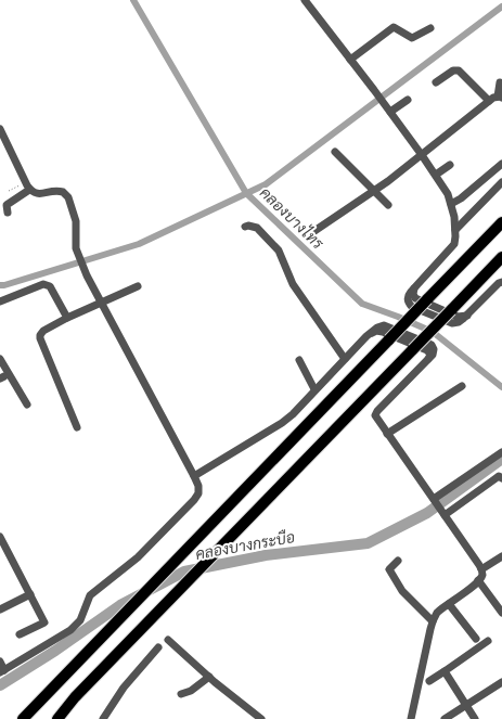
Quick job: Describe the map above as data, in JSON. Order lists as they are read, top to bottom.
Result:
{
  "water": ["คลองบางไทร", "คลองบางกระบือ"]
}
